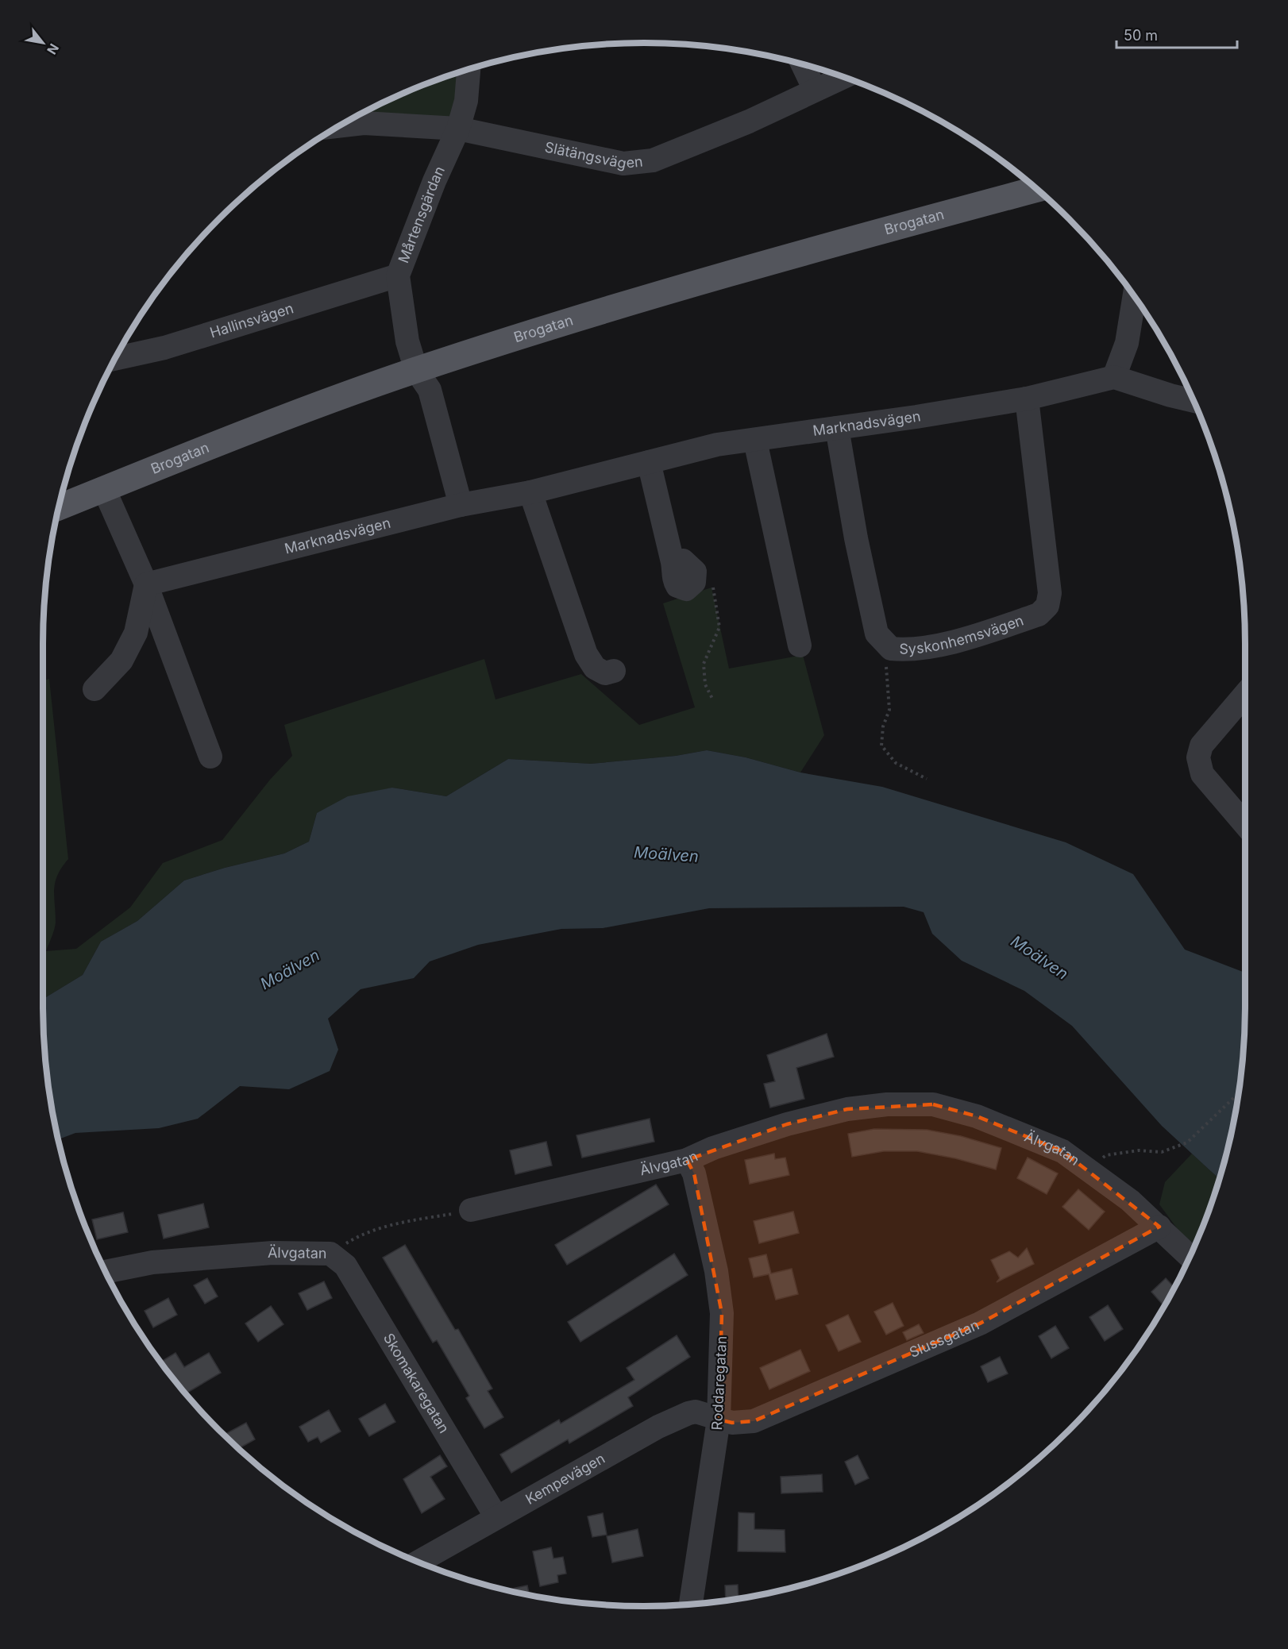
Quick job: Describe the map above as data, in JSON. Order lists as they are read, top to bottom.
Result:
{
  "streets": {
    "main road": ["Brogatan"],
    "street": [
      "Slätängsvägen",
      "Mårtensgärdan",
      "Hallinsvägen",
      "Marknadsvägen",
      "Syskonhemsvägen",
      "Älvgatan",
      "Slussgatan",
      "Skomakaregatan",
      "Roddaregatan",
      "Kempevägen"
    ]
  },
  "crossings": [
    ["Slätängsvägen", "Mårtensgärdan"],
    ["Mårtensgärdan", "Brogatan"],
    ["Mårtensgärdan", "Hallinsvägen"],
    ["Mårtensgärdan", "Marknadsvägen"],
    ["Marknadsvägen", "Syskonhemsvägen"],
    ["Älvgatan", "Slussgatan"],
    ["Älvgatan", "Skomakaregatan"],
    ["Älvgatan", "Roddaregatan"],
    ["Slussgatan", "Roddaregatan"],
    ["Slussgatan", "Kempevägen"],
    ["Skomakaregatan", "Kempevägen"],
    ["Roddaregatan", "Kempevägen"]
  ],
  "water": ["Moälven"],
  "scale_bar": "50 m",
  "north": "bottom right"
}
